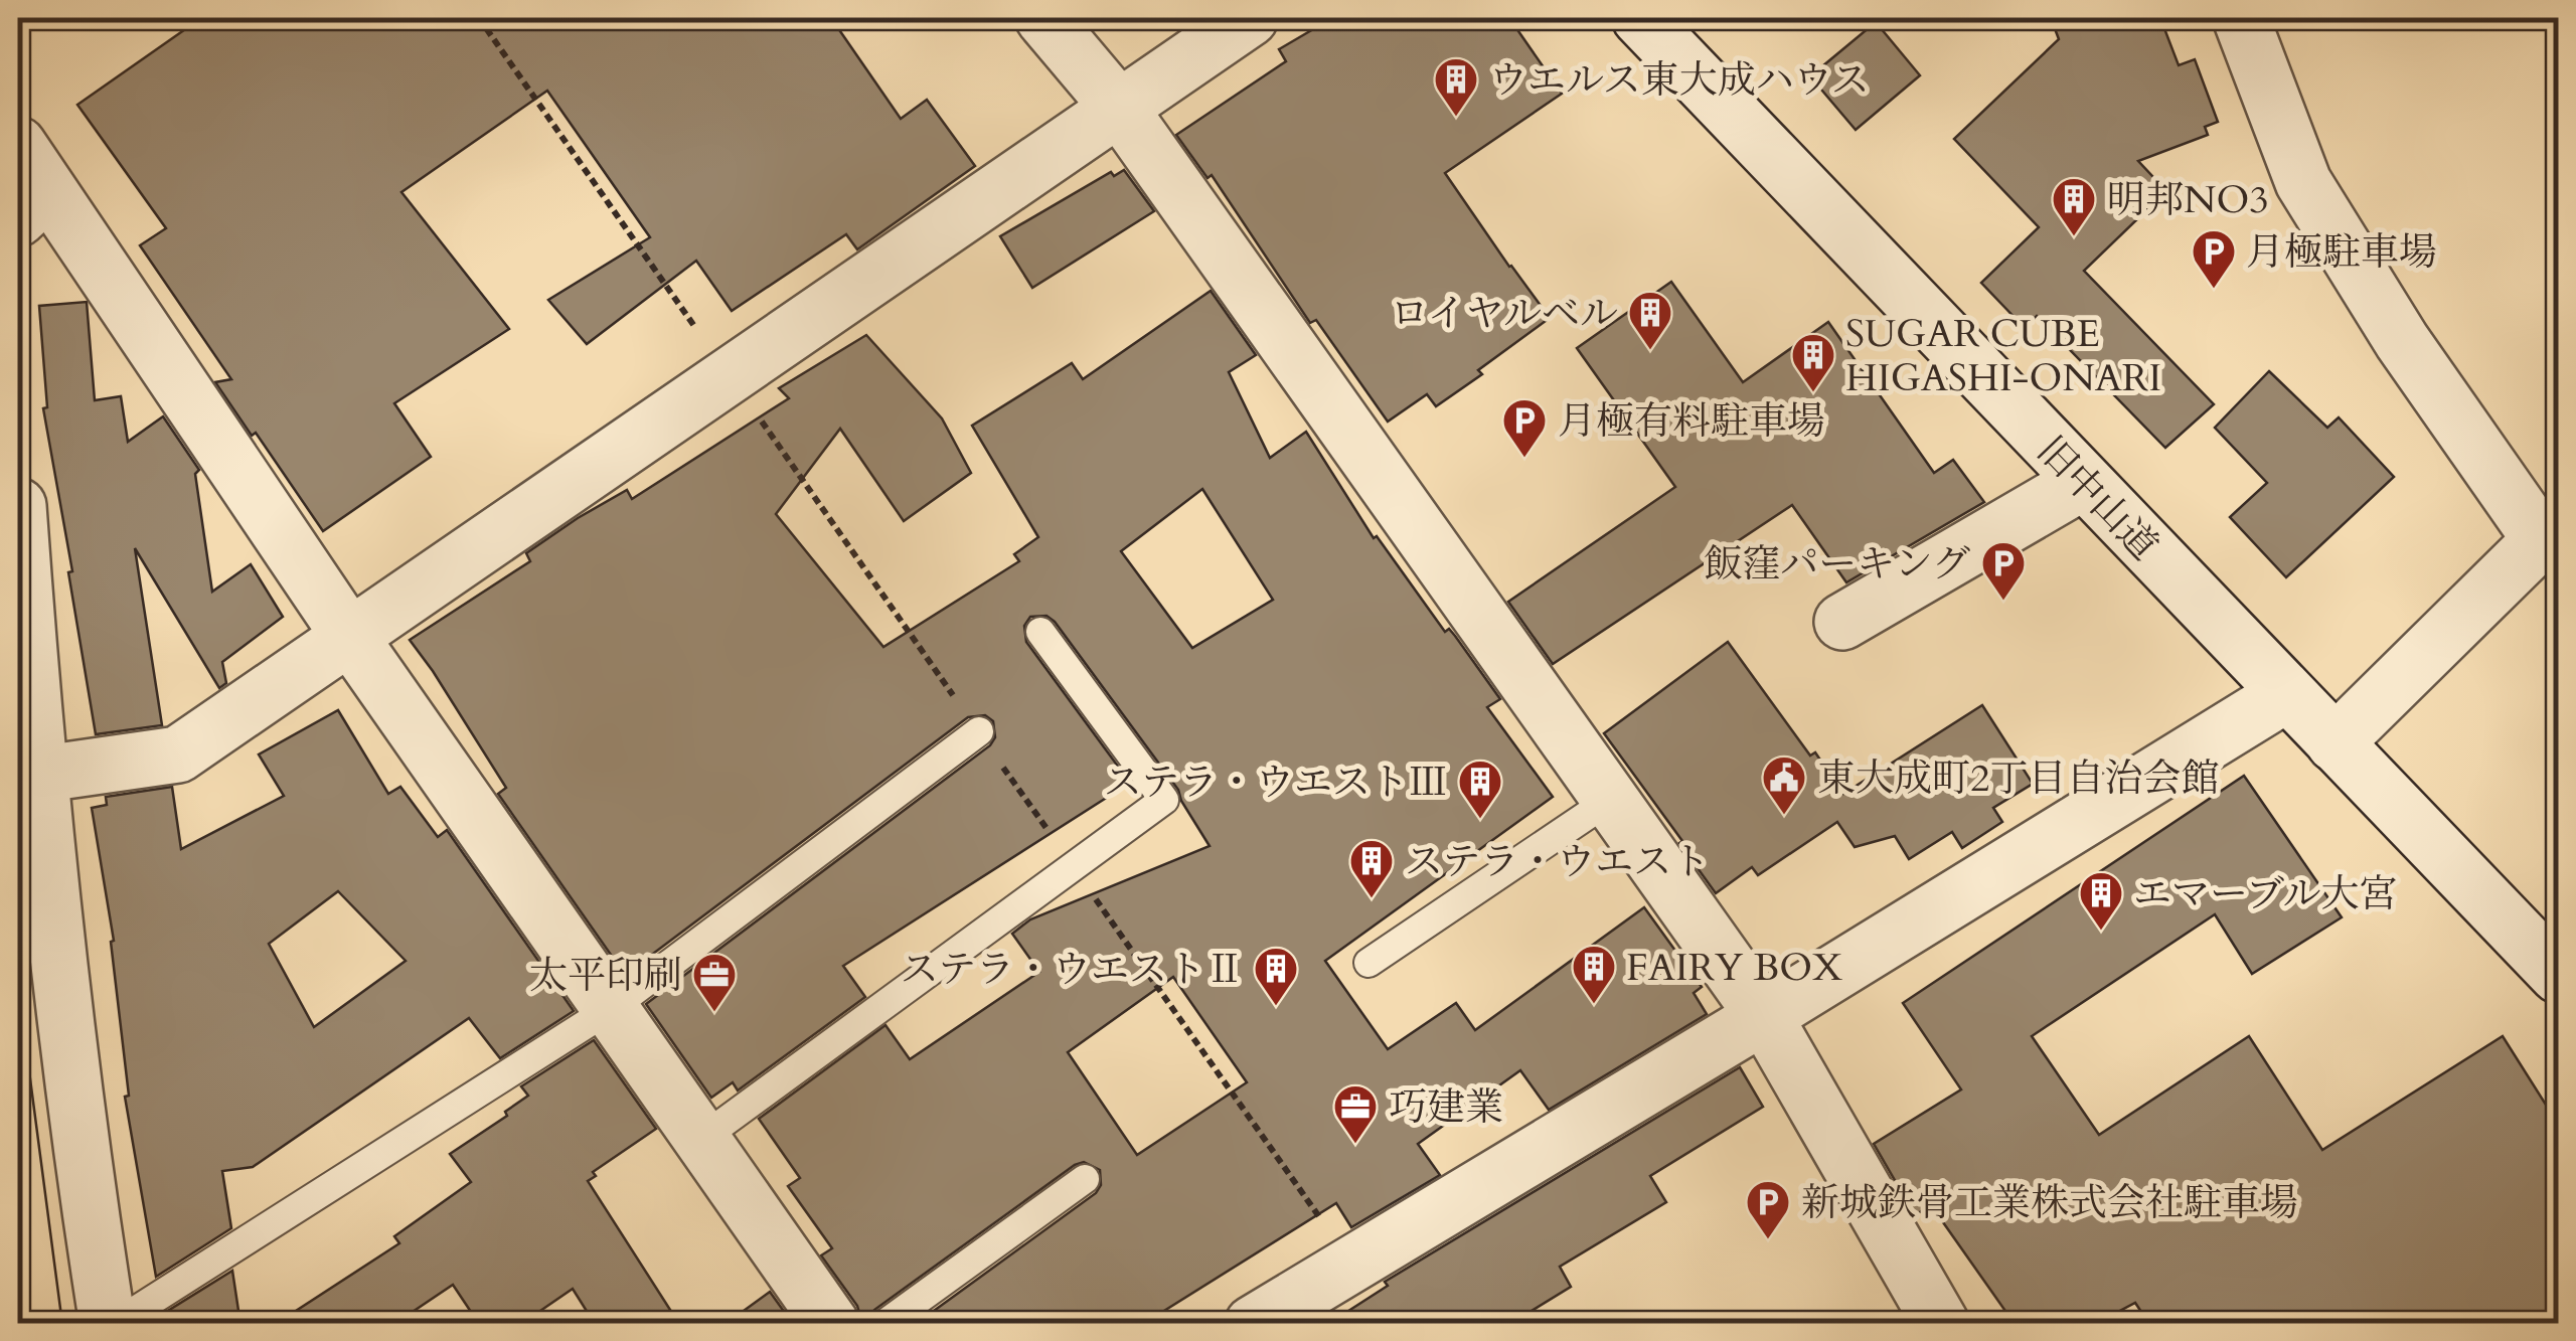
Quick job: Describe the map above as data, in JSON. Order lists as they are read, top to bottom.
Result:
{
  "streets": {
    "street": ["旧中山道"]
  },
  "places": {
    "building": [
      "ウエルス東大成ハウス",
      "明邦NO3",
      "ロイヤルベル",
      "SUGAR CUBE HIGASHI-ONARI",
      "ステラ・ウエストⅢ",
      "ステラ・ウエスト",
      "エマーブル大宮",
      "FAIRY BOX",
      "ステラ・ウエストⅡ"
    ],
    "parking": [
      "月極駐車場",
      "月極有料駐車場",
      "飯窪パーキング",
      "新城鉄骨工業株式会社駐車場"
    ],
    "public building": ["東大成町2丁目自治会館"],
    "office": ["太平印刷", "巧建業"]
  }
}
